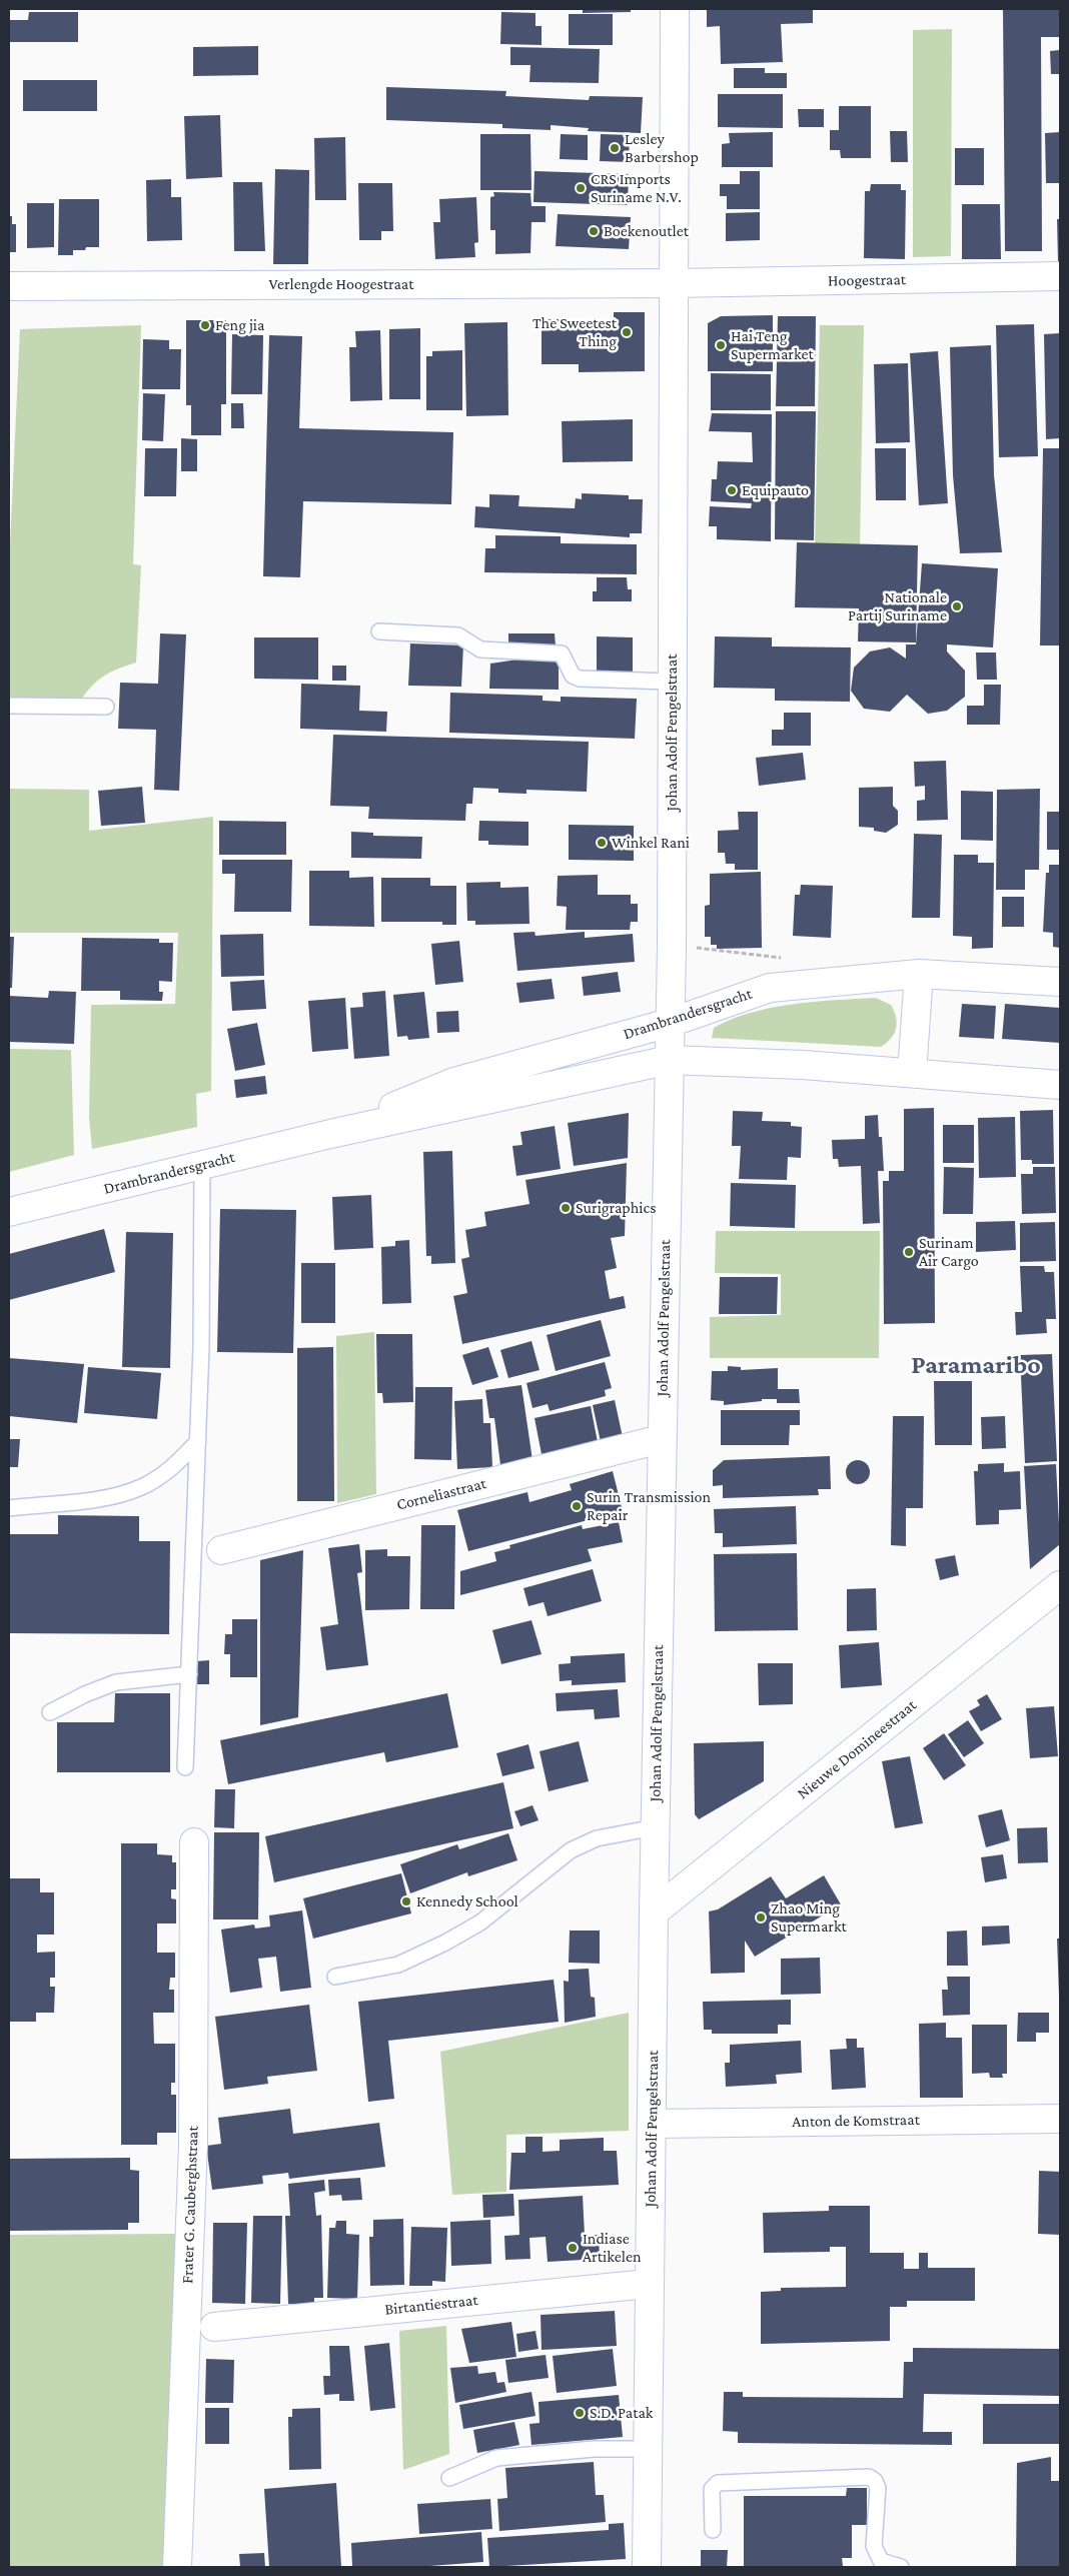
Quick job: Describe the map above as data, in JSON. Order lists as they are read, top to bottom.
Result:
{
  "streets": {
    "street": [
      "Hoogestraat",
      "Verlengde Hoogestraat",
      "Johan Adolf Pengelstraat",
      "Drambrandersgracht",
      "Corneliastraat",
      "Nieuwe Domineestraat",
      "Anton de Komstraat",
      "Frater G. Cauberghstraat",
      "Birtantiestraat"
    ]
  },
  "crossings": [
    ["Hoogestraat", "Verlengde Hoogestraat"],
    ["Hoogestraat", "Johan Adolf Pengelstraat"],
    ["Verlengde Hoogestraat", "Johan Adolf Pengelstraat"],
    ["Johan Adolf Pengelstraat", "Drambrandersgracht"],
    ["Johan Adolf Pengelstraat", "Corneliastraat"],
    ["Johan Adolf Pengelstraat", "Nieuwe Domineestraat"],
    ["Johan Adolf Pengelstraat", "Anton de Komstraat"],
    ["Johan Adolf Pengelstraat", "Birtantiestraat"]
  ],
  "districts": ["Paramaribo"],
  "places": [
    "Lesley Barbershop",
    "CRS Imports Suriname N.V.",
    "Boekenoutlet",
    "Feng jia",
    "The Sweetest Thing",
    "Hai Teng Supermarket",
    "Equipauto",
    "Nationale Partij Suriname",
    "Winkel Rani",
    "Surigraphics",
    "Surinam Air Cargo",
    "Surin Transmission Repair",
    "Kennedy School",
    "Zhao Ming Supermarkt",
    "Indiase Artikelen",
    "S.D. Patak"
  ]
}
